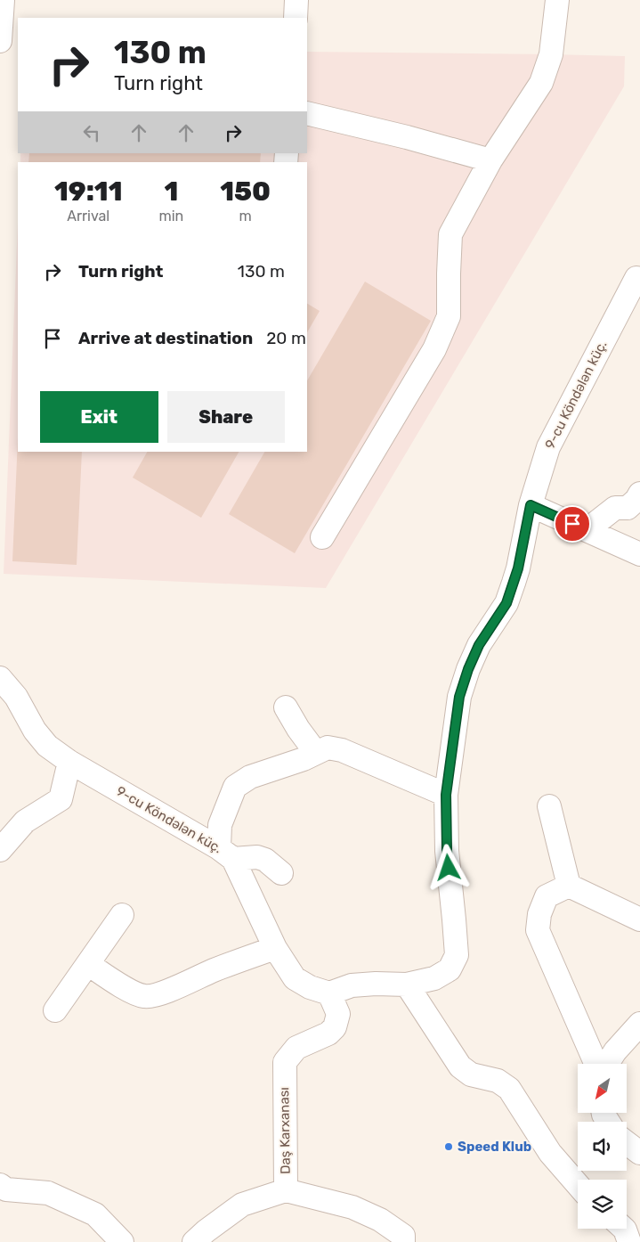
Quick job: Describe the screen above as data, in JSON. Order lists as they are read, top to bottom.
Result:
{
  "streets": {
    "street": ["9-cu Köndələn küç.", "Daş Karxanası"]
  },
  "crossings": [
    ["9-cu Köndələn küç.", "Daş Karxanası"]
  ],
  "places": ["Speed Klub"],
  "north": "bottom left",
  "page": {
    "turn": ["130 m", "Turn right"],
    "eta": [
      "19:11",
      "Arrival",
      "1",
      "min",
      "150",
      "m"
    ],
    "list": [
      {
        "name": "Turn right",
        "value": "130 m"
      },
      {
        "name": "Arrive at destination",
        "value": "20 m"
      }
    ],
    "buttons": ["Exit", "Share"]
  }
}
